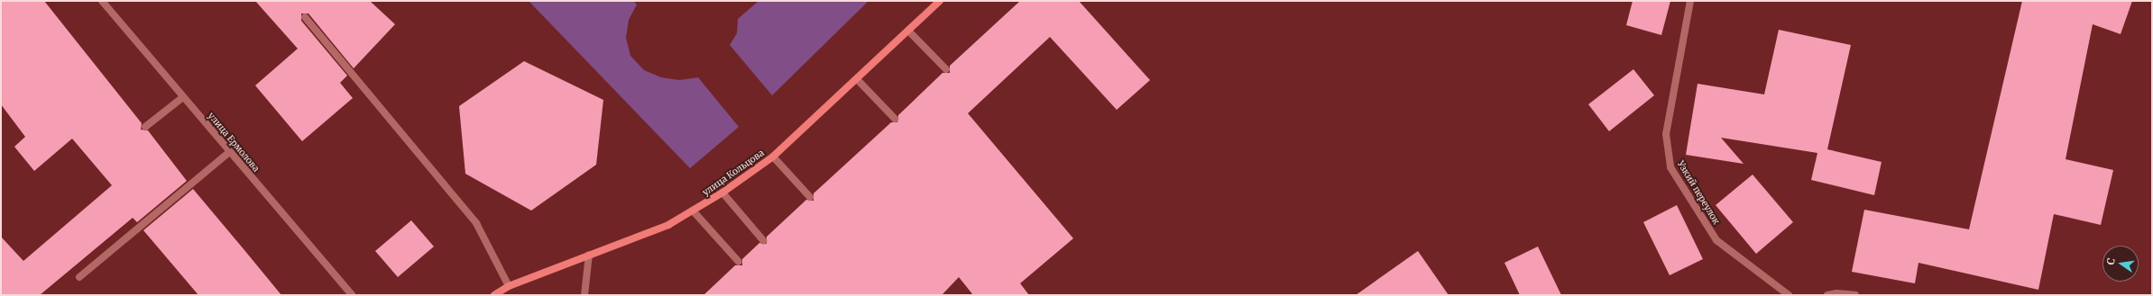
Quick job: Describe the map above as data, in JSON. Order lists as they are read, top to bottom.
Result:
{
  "streets": {
    "street": ["улица Ермолова", "улица Кольцова", "Узкий переулок"]
  },
  "north": "left"
}
